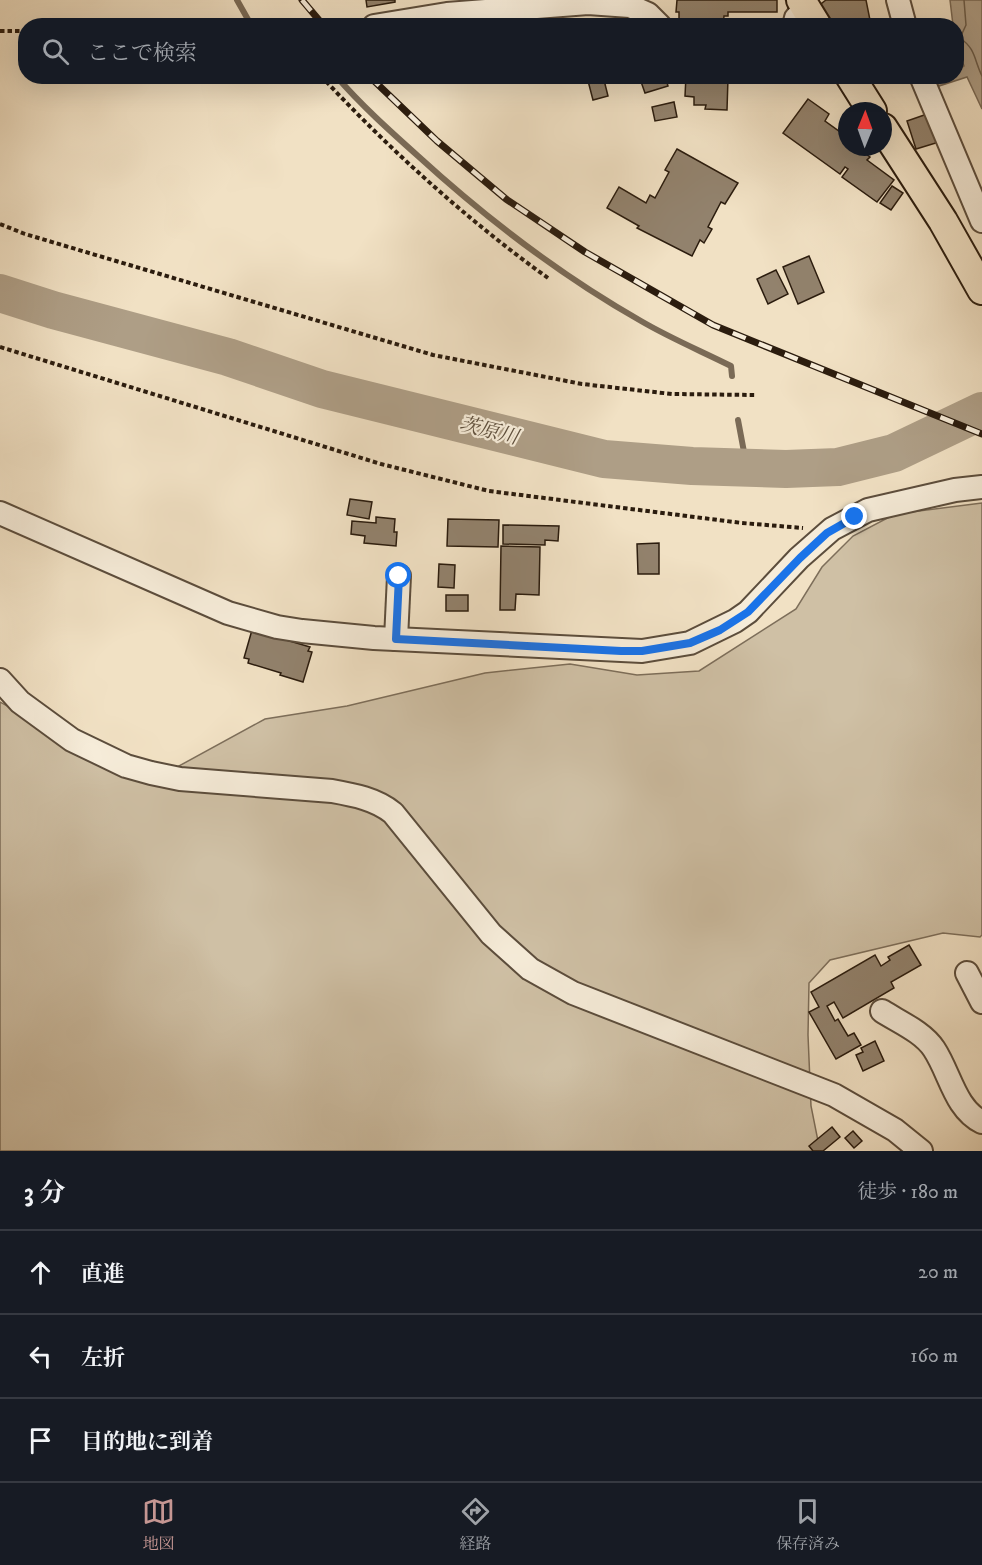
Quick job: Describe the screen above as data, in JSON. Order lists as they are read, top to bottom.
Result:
{
  "water": ["茨原川"],
  "north": "top",
  "page": {
    "search": "ここで検索",
    "heading": ["3 分", "徒歩 · 180 m"],
    "list": [
      ["直進", "20 m"],
      ["左折", "160 m"],
      "目的地に到着"
    ],
    "nav": ["地図", "経路", "保存済み"]
  }
}
